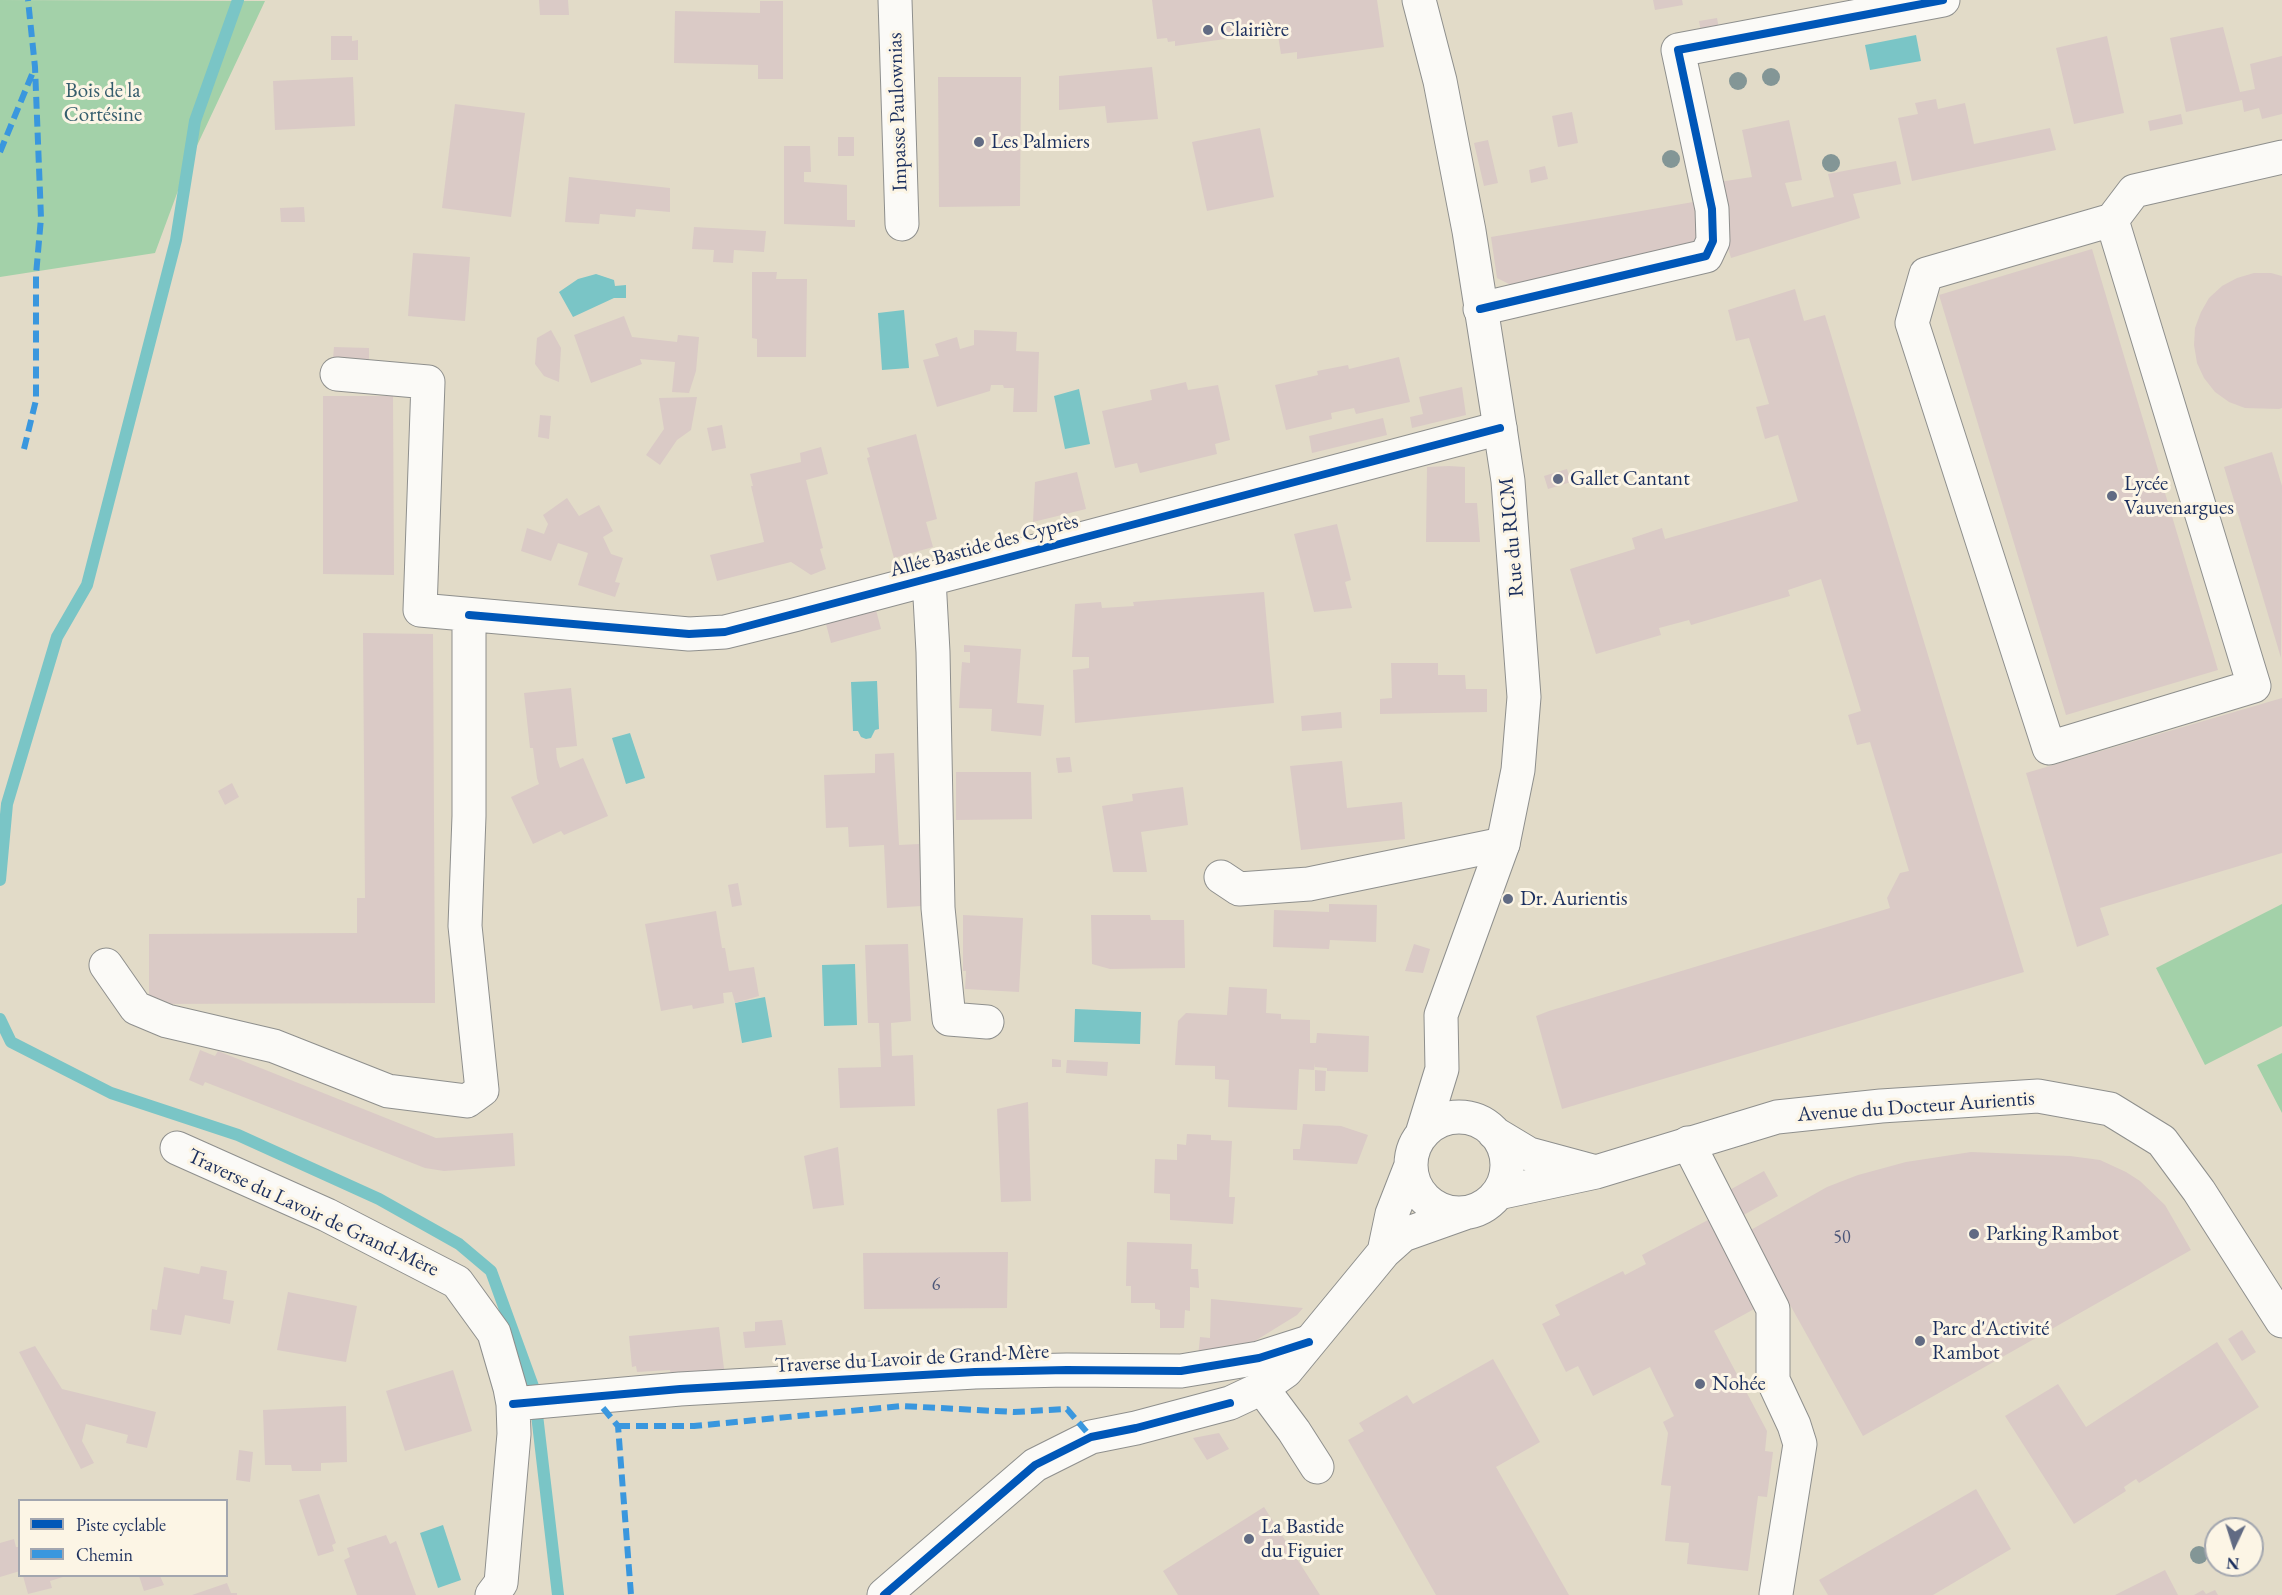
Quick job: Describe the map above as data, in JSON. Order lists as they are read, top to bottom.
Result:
{
  "streets": {
    "main road": [
      "Impasse Paulownias",
      "Rue du RICM",
      "Allée Bastide des Cyprès",
      "Avenue du Docteur Aurientis",
      "Traverse du Lavoir de Grand-Mère"
    ]
  },
  "crossings": [
    ["Rue du RICM", "Allée Bastide des Cyprès"],
    ["Rue du RICM", "Avenue du Docteur Aurientis"]
  ],
  "parks": ["Bois de la Cortésine"],
  "places": [
    "Clairière",
    "Les Palmiers",
    "Gallet Cantant",
    "Lycée Vauvenargues",
    "Dr. Aurientis",
    "Parking Rambot",
    "Parc d'Activité Rambot",
    "Nohée",
    "La Bastide du Figuier"
  ],
  "house_numbers": ["50", "6"],
  "legend": ["Piste cyclable", "Chemin"],
  "north": "bottom"
}
